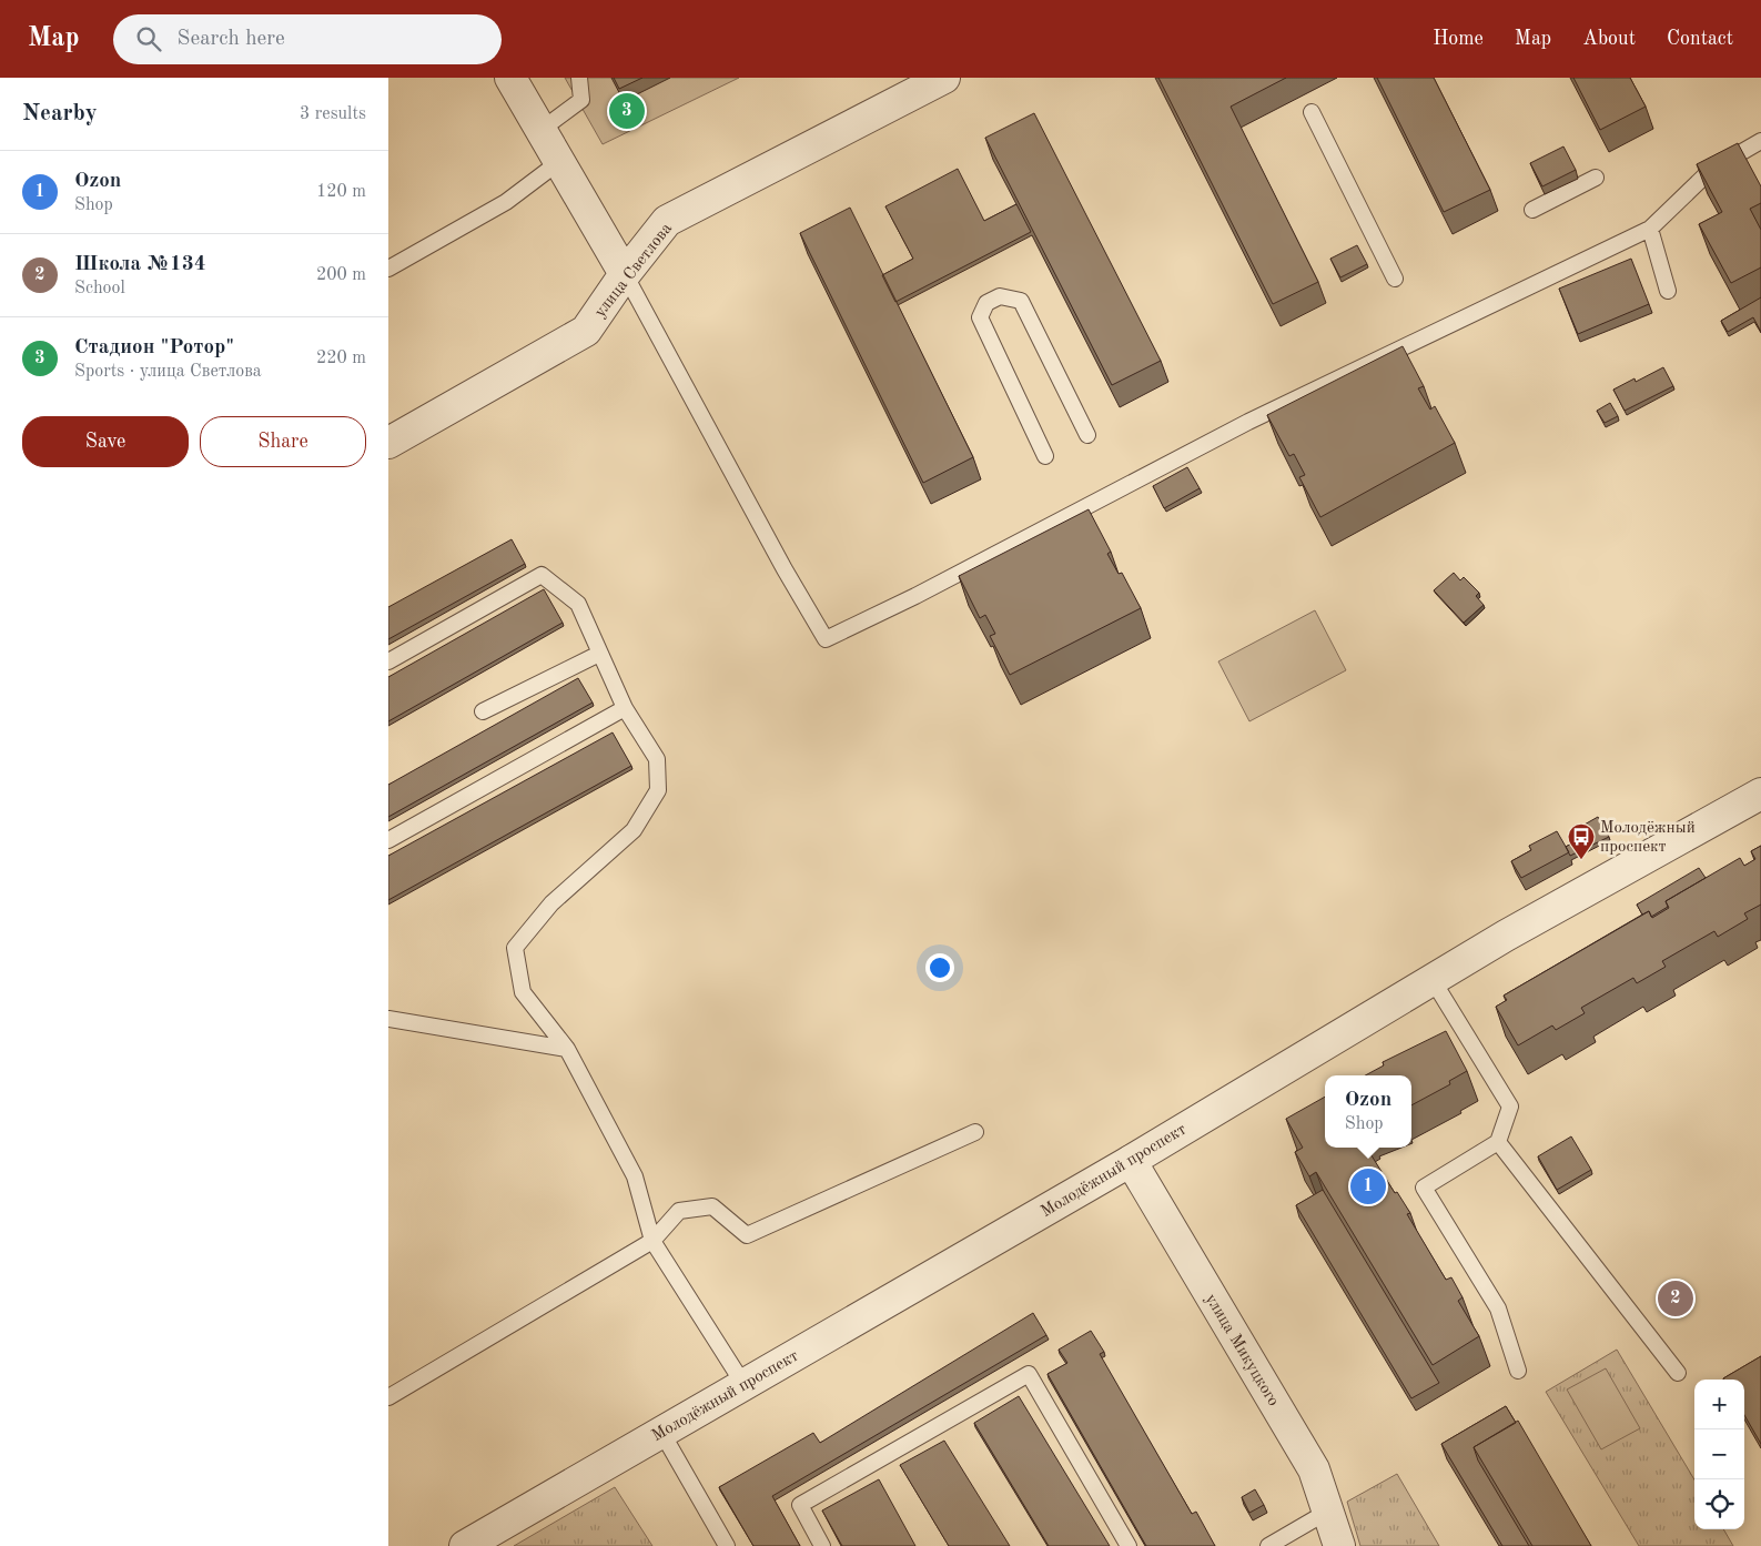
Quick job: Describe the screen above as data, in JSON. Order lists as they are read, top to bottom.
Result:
{
  "streets": {
    "street": ["улица Светлова", "Молодёжный проспект", "улица Микуцкого"]
  },
  "crossings": [
    ["Молодёжный проспект", "улица Микуцкого"]
  ],
  "places": {
    "bus stop": ["Молодёжный проспект"]
  },
  "page": {
    "header": "Map",
    "search": "Search here",
    "nav": [
      "Home",
      "Map",
      "About",
      "Contact"
    ],
    "heading": ["Nearby", "3 results"],
    "pins": ["3", "1", "2"],
    "list": [
      {
        "mark": "1",
        "name": "Ozon",
        "note": "Shop",
        "value": "120 m"
      },
      {
        "mark": "2",
        "name": "Школа №134",
        "note": "School",
        "value": "200 m"
      },
      {
        "mark": "3",
        "name": "Стадион \"Ротор\"",
        "note": "Sports · улица Светлова",
        "value": "220 m"
      }
    ],
    "buttons": ["Save", "Share"],
    "popup": ["Ozon", "Shop"],
    "map_buttons": ["+", "−"]
  }
}
